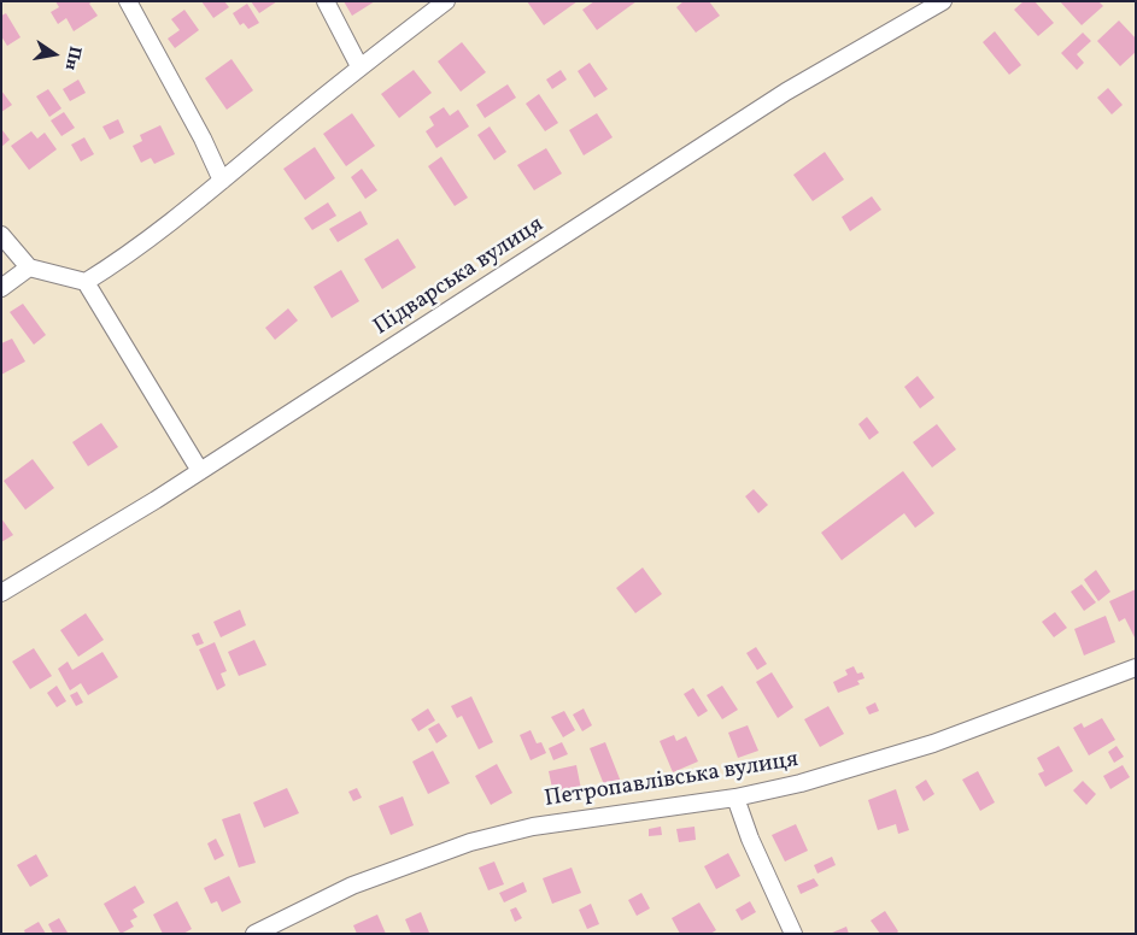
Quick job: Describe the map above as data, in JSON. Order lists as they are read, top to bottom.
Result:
{
  "streets": {
    "street": ["Підварська вулиця", "Петропавлівська вулиця"]
  },
  "north": "right"
}
